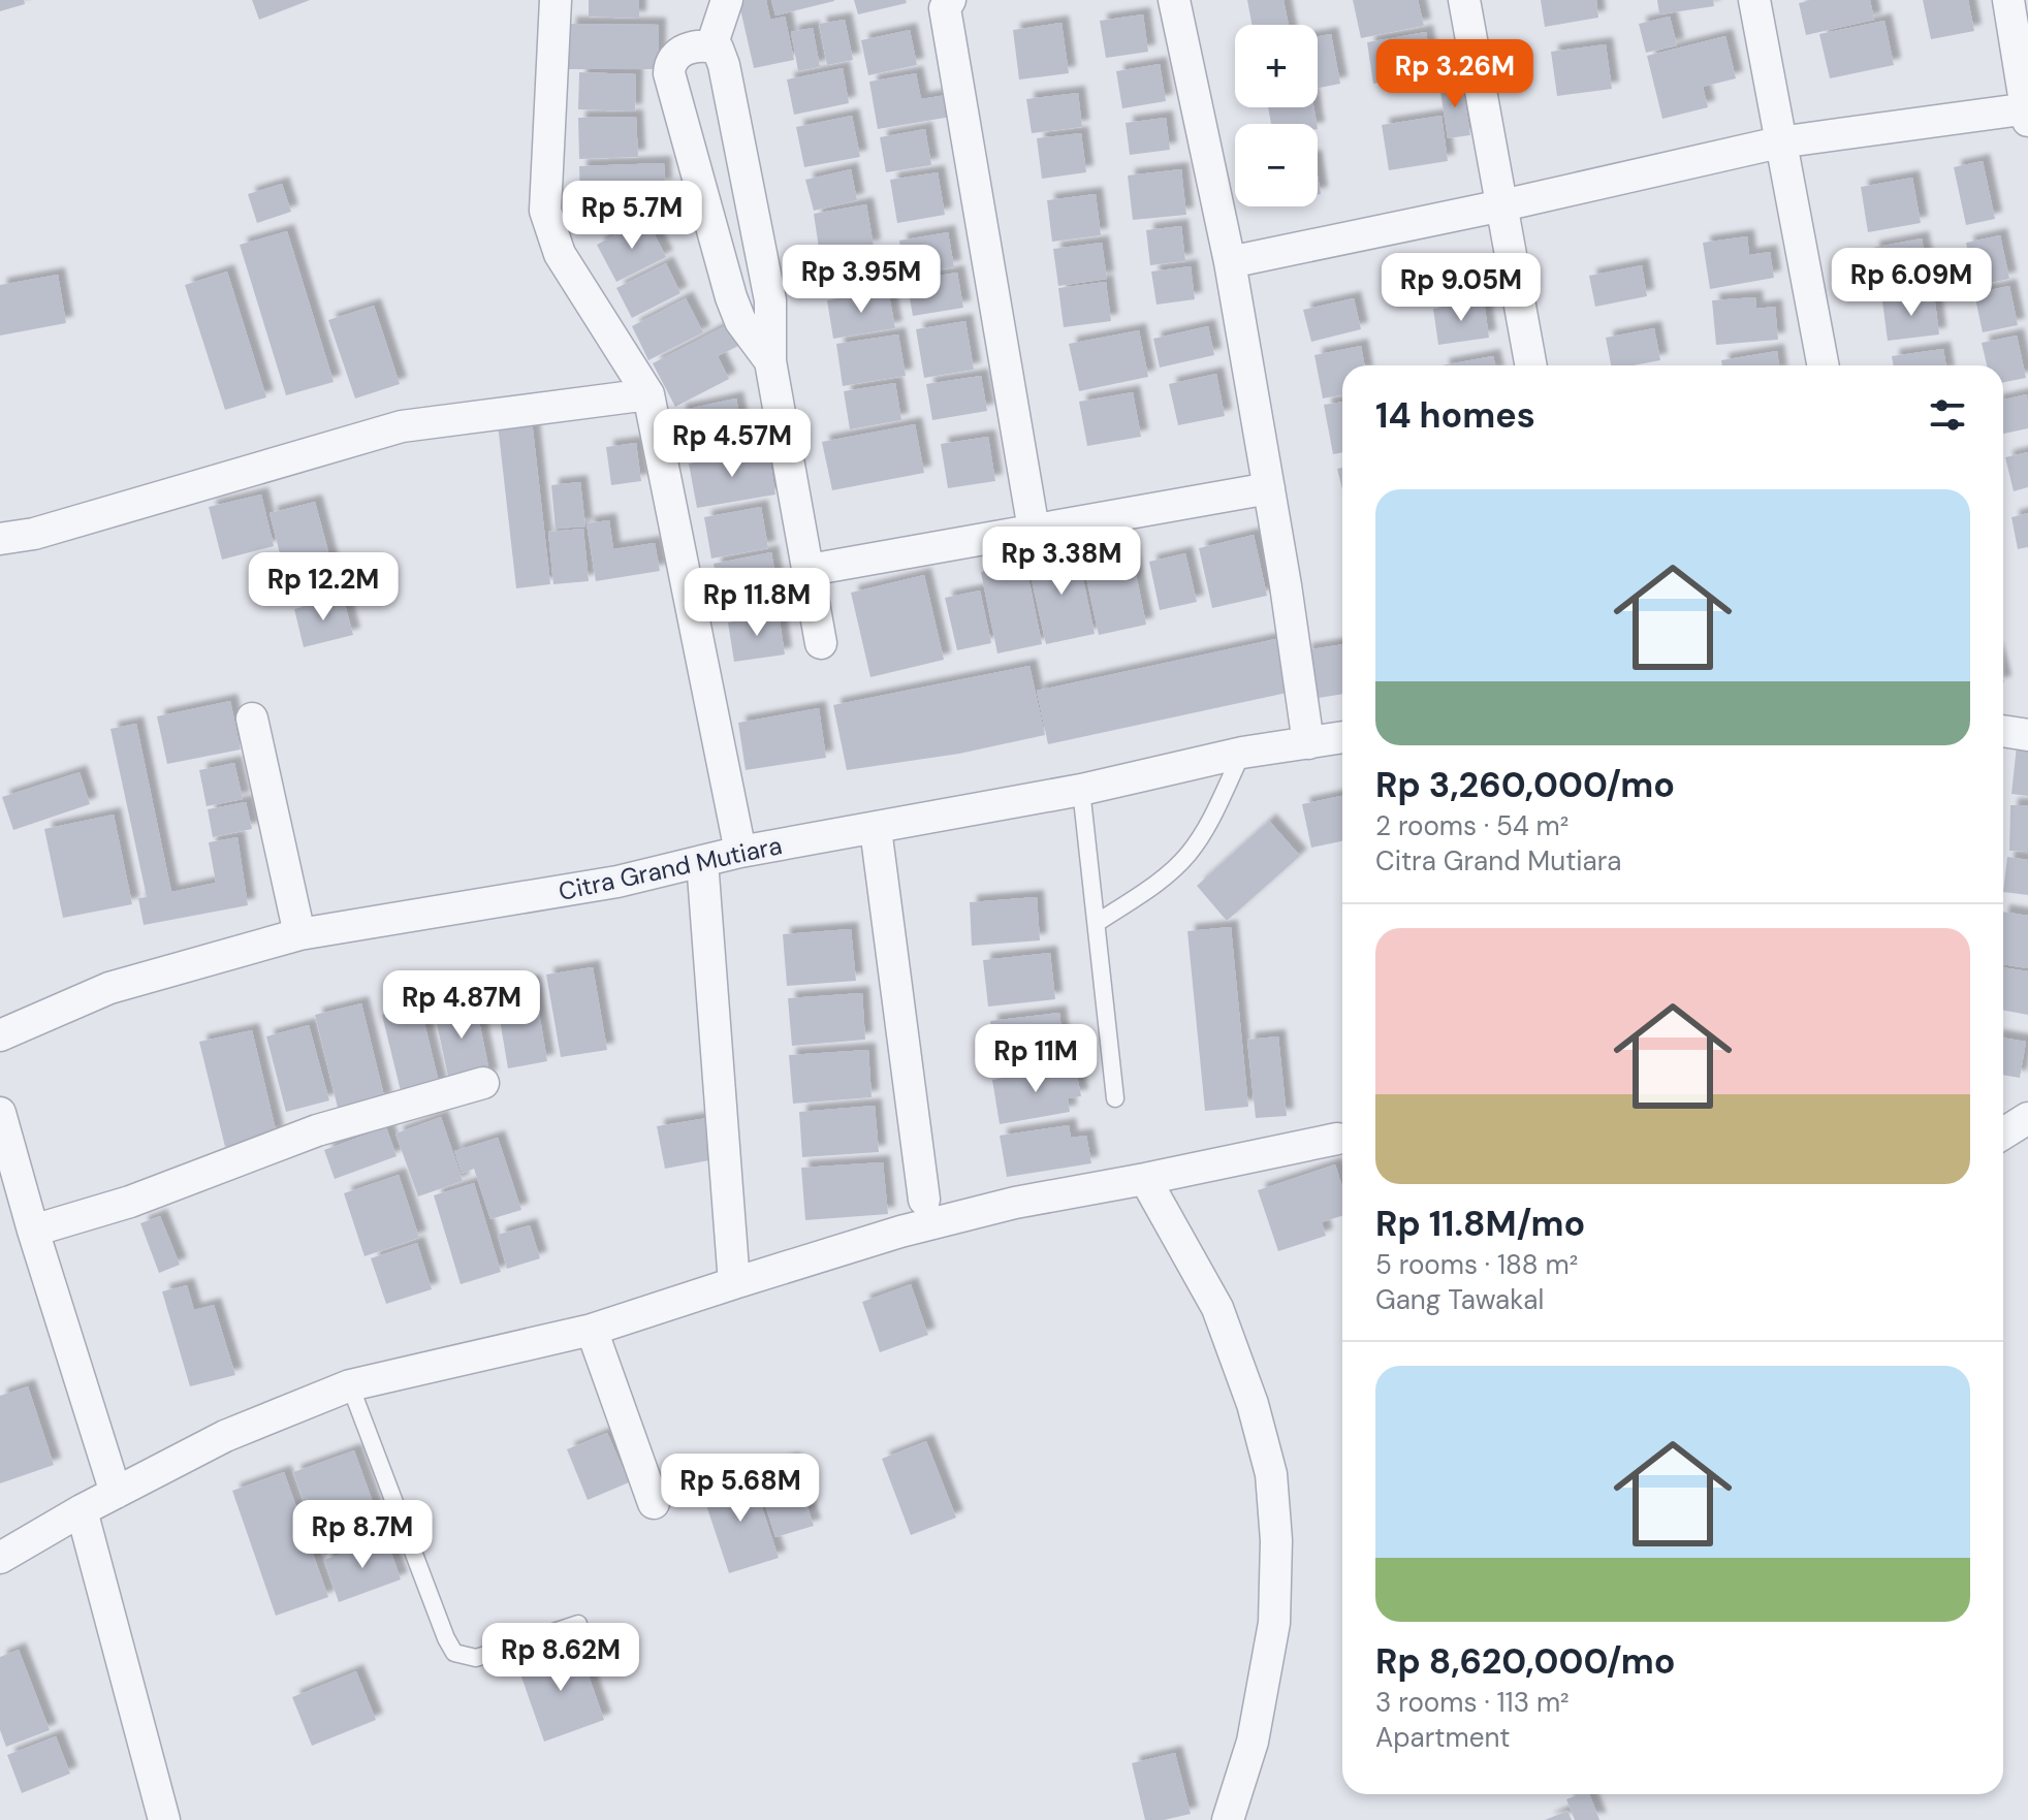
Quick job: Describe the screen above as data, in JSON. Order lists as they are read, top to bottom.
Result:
{
  "streets": {
    "street": ["Citra Grand Mutiara"]
  },
  "page": {
    "map_buttons": ["+", "−"],
    "price": [
      "Rp 3.26M",
      "Rp 5.7M",
      "Rp 3.95M",
      "Rp 6.09M",
      "Rp 9.05M",
      "Rp 4.57M",
      "Rp 3.38M",
      "Rp 12.2M",
      "Rp 11.8M",
      "Rp 4.87M",
      "Rp 11M",
      "Rp 5.68M",
      "Rp 8.7M",
      "Rp 8.62M"
    ],
    "heading": "14 homes",
    "list": [
      {
        "name": "Rp 3,260,000/mo",
        "note": "2 rooms · 54 m² · Citra Grand Mutiara"
      },
      {
        "name": "Rp 11.8M/mo",
        "note": "5 rooms · 188 m² · Gang Tawakal"
      },
      {
        "name": "Rp 8,620,000/mo",
        "note": "3 rooms · 113 m² · Apartment"
      }
    ]
  }
}
